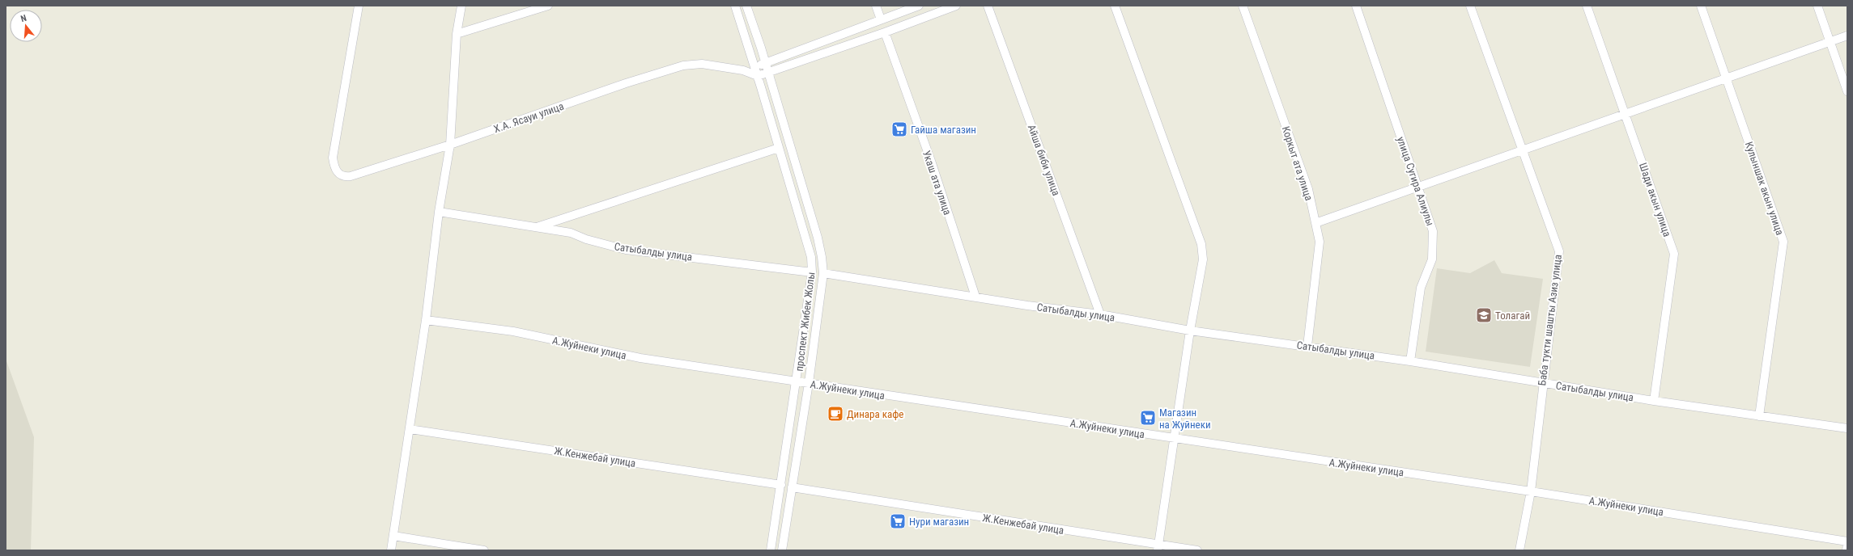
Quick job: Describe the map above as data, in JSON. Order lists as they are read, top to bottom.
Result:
{
  "streets": {
    "street": [
      "Х.А. Ясауи улица",
      "Айша биби улица",
      "Коркыт ата улица",
      "улица Сугира Алиулы",
      "Укаш ата улица",
      "Кулыншак акын улица",
      "Шади акын улица",
      "Сатыбалды улица",
      "Баба тукти шашты Азиз улица",
      "проспект Жибек Жолы",
      "А.Жуйнеки улица",
      "Ж.Кенжебай улица"
    ]
  },
  "crossings": [
    ["Х.А. Ясауи улица", "проспект Жибек Жолы"],
    ["Айша биби улица", "Сатыбалды улица"],
    ["Коркыт ата улица", "Сатыбалды улица"],
    ["улица Сугира Алиулы", "Сатыбалды улица"],
    ["Укаш ата улица", "Сатыбалды улица"],
    ["Кулыншак акын улица", "Сатыбалды улица"],
    ["Шади акын улица", "Сатыбалды улица"],
    ["Сатыбалды улица", "Баба тукти шашты Азиз улица"],
    ["Сатыбалды улица", "проспект Жибек Жолы"],
    ["Баба тукти шашты Азиз улица", "А.Жуйнеки улица"],
    ["проспект Жибек Жолы", "А.Жуйнеки улица"],
    ["проспект Жибек Жолы", "Ж.Кенжебай улица"]
  ],
  "places": {
    "supermarket": ["Гайша магазин", "Магазин на Жуйнеки", "Нури магазин"],
    "school or university": ["Толагай"],
    "cafe": ["Динара кафе"]
  },
  "north": "top"
}
